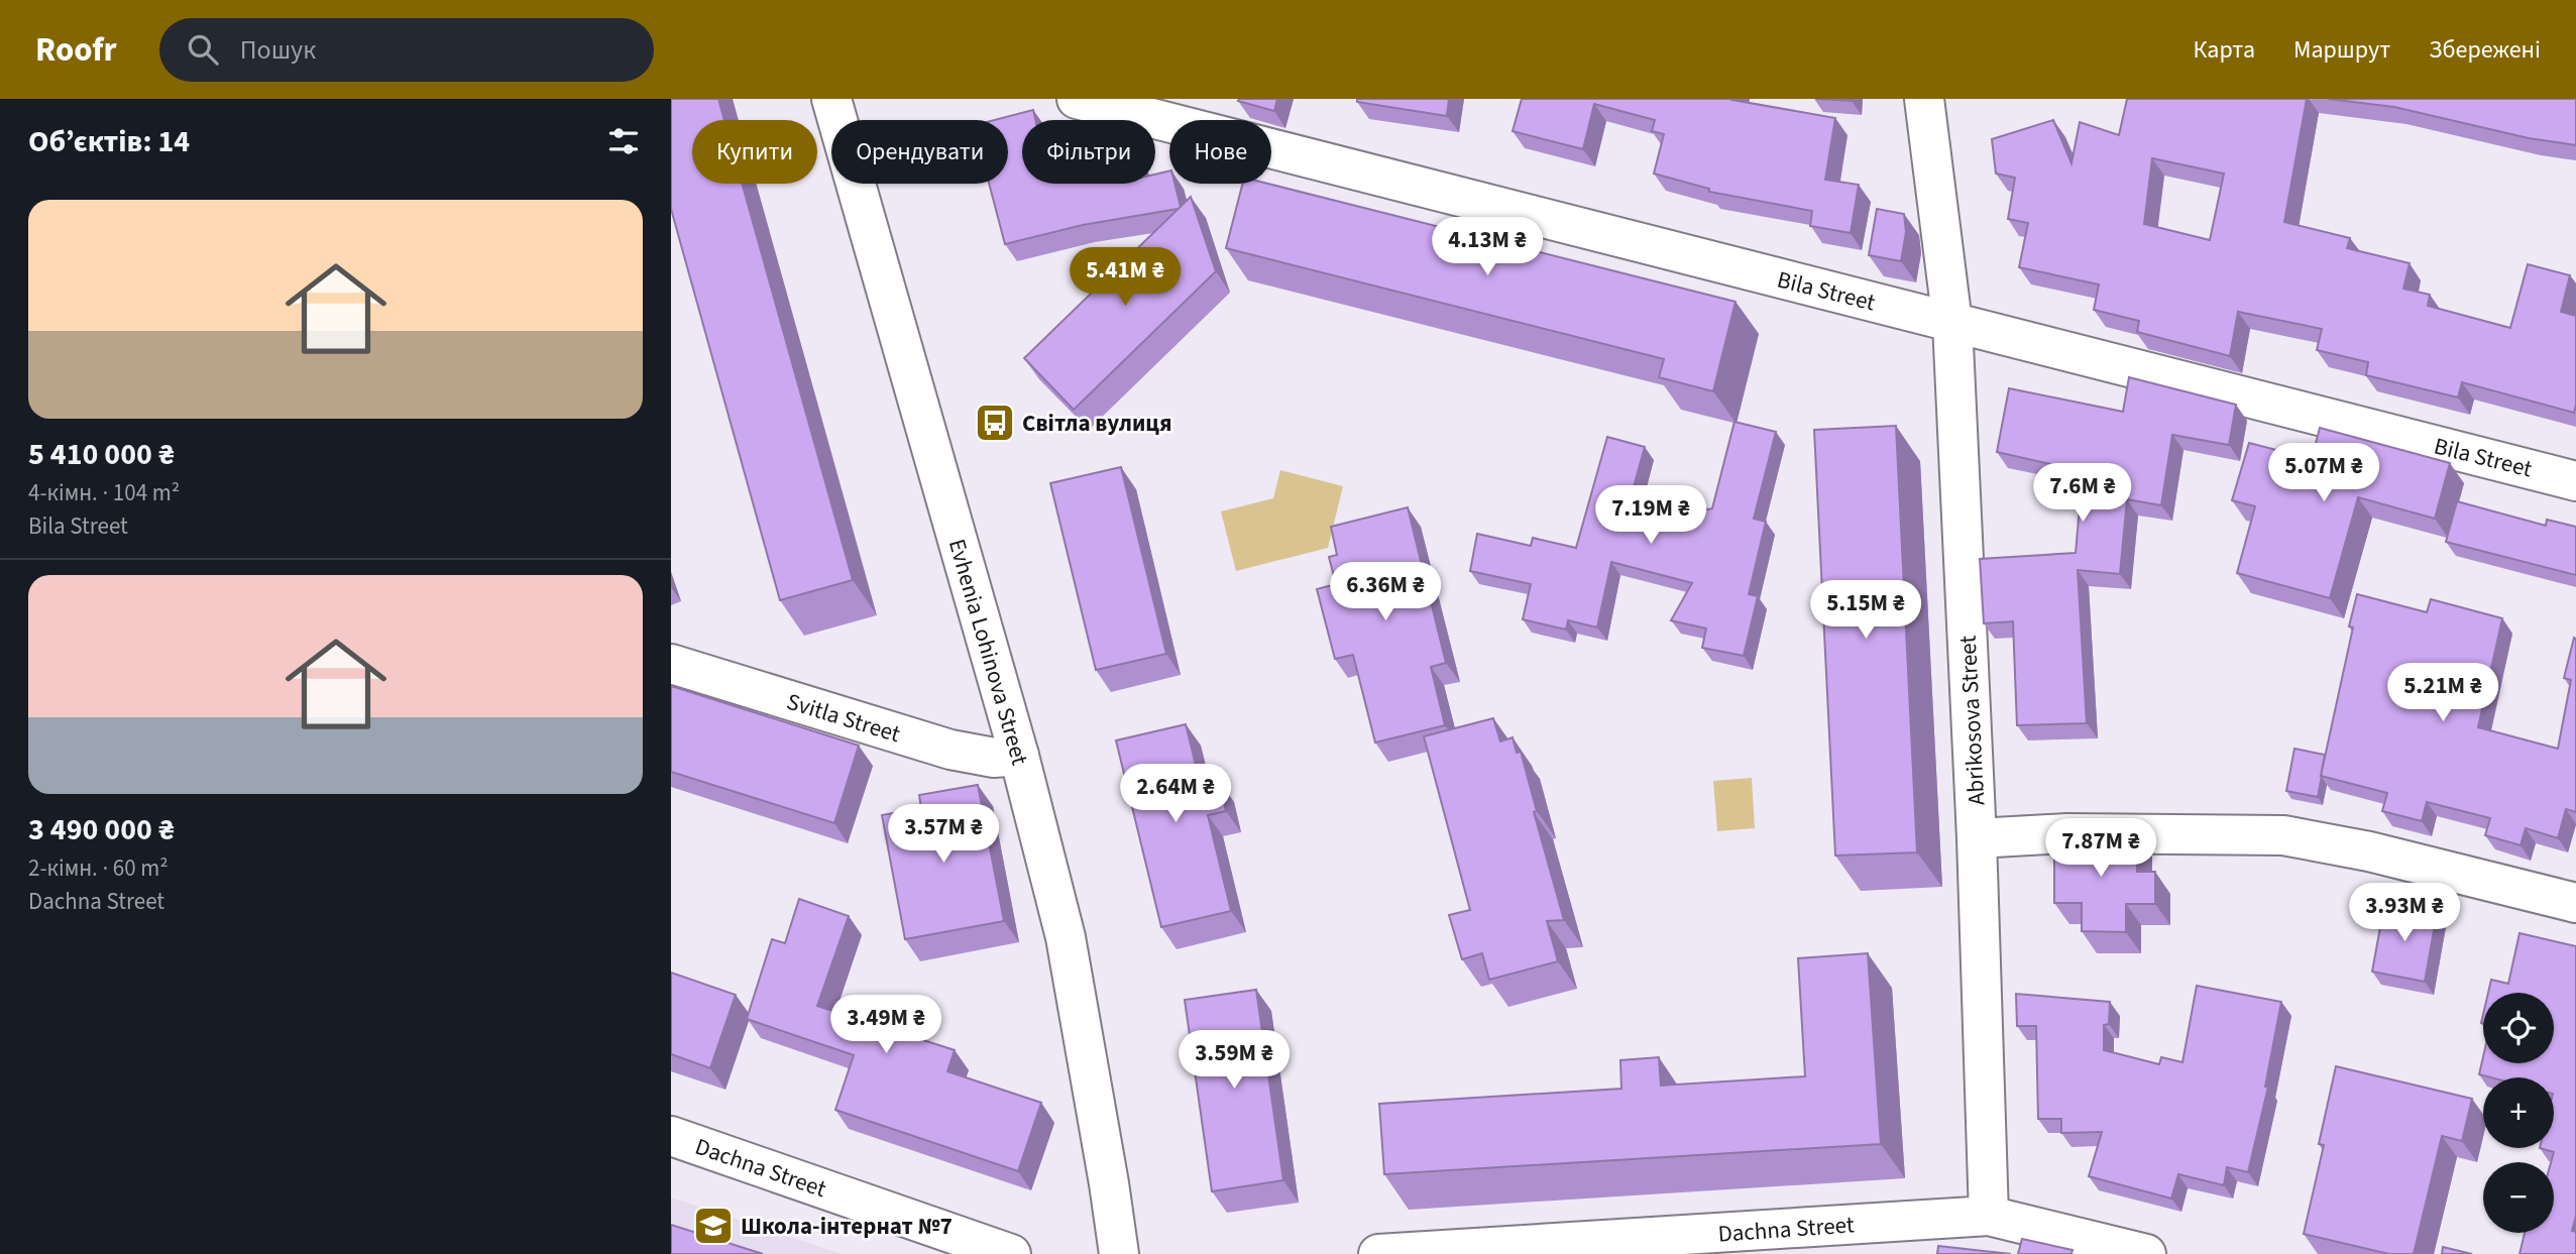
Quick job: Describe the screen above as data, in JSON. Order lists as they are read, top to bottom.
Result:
{
  "streets": {
    "street": [
      "Bila Street",
      "Evhenia Lohinova Street",
      "Svitla Street",
      "Abrikosova Street",
      "Dachna Street"
    ]
  },
  "crossings": [
    ["Bila Street", "Abrikosova Street"],
    ["Evhenia Lohinova Street", "Svitla Street"],
    ["Abrikosova Street", "Dachna Street"]
  ],
  "places": {
    "bus stop": ["Світла вулиця"],
    "school or university": ["Школа-інтернат №7"]
  },
  "page": {
    "header": "Roofr",
    "search": "Пошук",
    "nav": ["Карта", "Маршрут", "Збережені"],
    "heading": "Об’єктів: 14",
    "chip": [
      "Купити",
      "Орендувати",
      "Фільтри",
      "Нове"
    ],
    "list": [
      {
        "name": "5 410 000 ₴",
        "note": "4-кімн. · 104 m² · Bila Street"
      },
      {
        "name": "3 490 000 ₴",
        "note": "2-кімн. · 60 m² · Dachna Street"
      }
    ],
    "price": [
      "4.13M ₴",
      "5.41M ₴",
      "5.07M ₴",
      "7.6M ₴",
      "7.19M ₴",
      "6.36M ₴",
      "5.15M ₴",
      "5.21M ₴",
      "2.64M ₴",
      "3.57M ₴",
      "7.87M ₴",
      "3.93M ₴",
      "3.49M ₴",
      "3.59M ₴"
    ],
    "map_buttons": ["+", "−"]
  }
}
